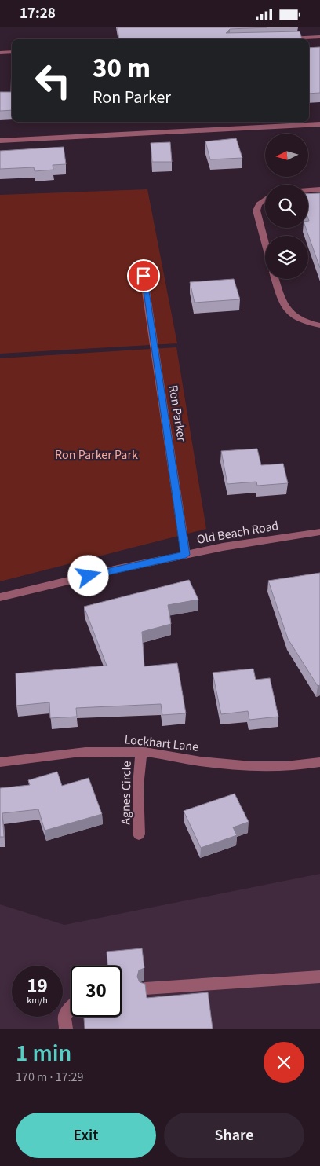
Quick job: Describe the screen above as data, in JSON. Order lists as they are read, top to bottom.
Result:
{
  "streets": {
    "street": [
      "Ron Parker",
      "Old Beach Road",
      "Lockhart Lane",
      "Agnes Circle"
    ]
  },
  "crossings": [
    ["Ron Parker", "Old Beach Road"],
    ["Lockhart Lane", "Agnes Circle"]
  ],
  "parks": ["Ron Parker Park"],
  "north": "left",
  "page": {
    "status": "17:28",
    "turn": ["30 m", "Ron Parker"],
    "speed": "19 km/h",
    "limit": "30",
    "heading": ["1 min", "170 m · 17:29"],
    "buttons": ["Exit", "Share"]
  }
}
